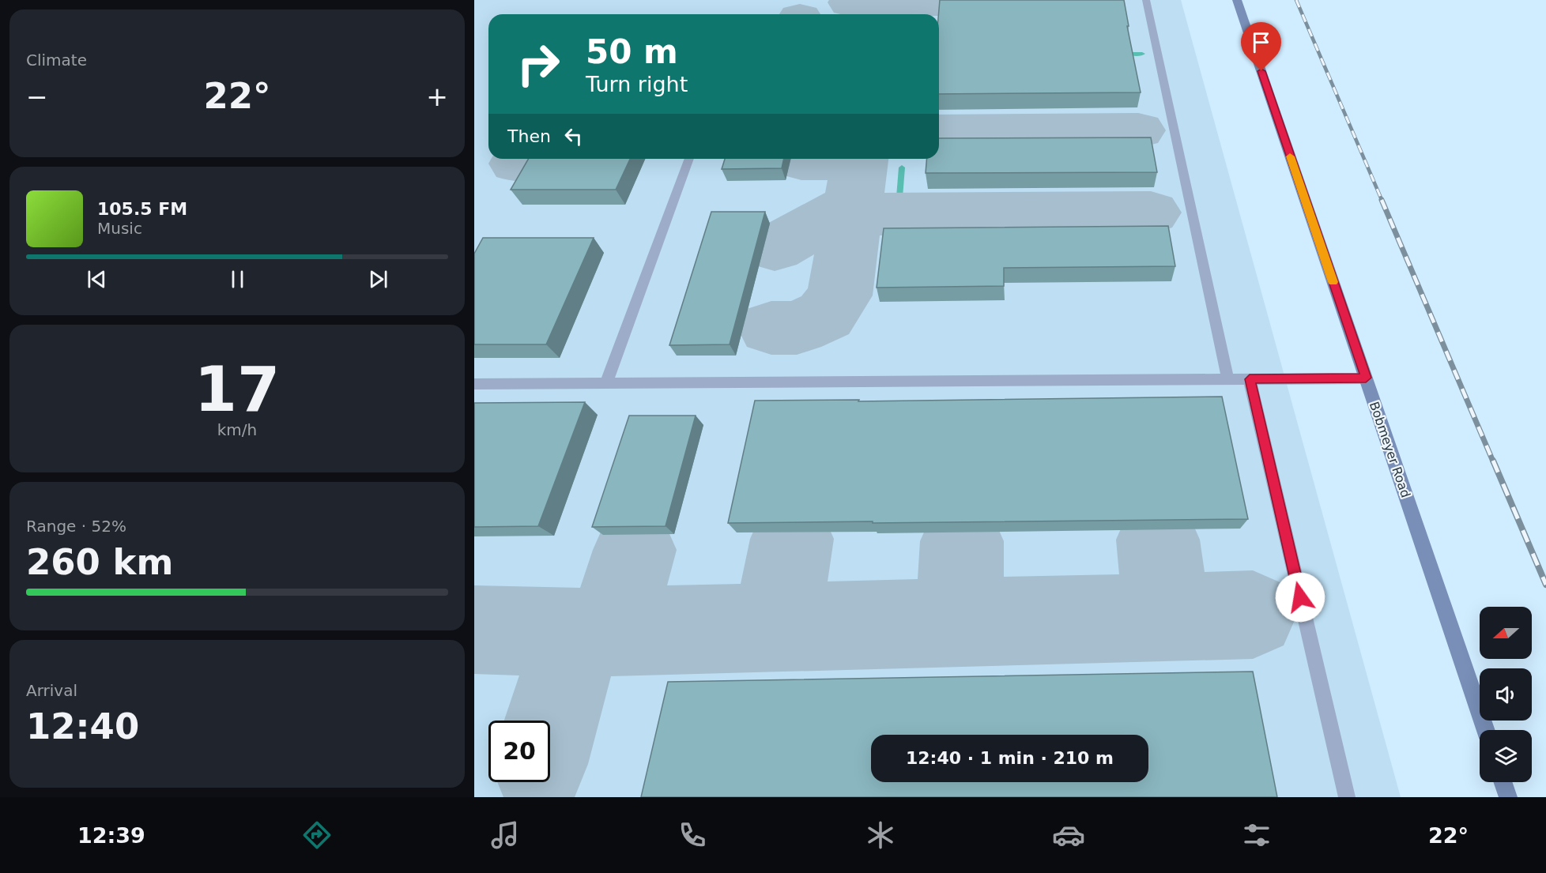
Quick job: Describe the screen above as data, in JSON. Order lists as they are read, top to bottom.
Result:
{
  "streets": {
    "street": ["Bobmeyer Road"]
  },
  "north": "left",
  "page": {
    "tile": [
      "Climate",
      ["17", "km/h"],
      ["Range · 52%", "260 km"],
      ["Arrival", "12:40"]
    ],
    "turn": ["50 m", "Turn right"],
    "heat": ["−", "22°", "+"],
    "then": "Then",
    "song": ["105.5 FM", "Music"],
    "limit": "20",
    "trip": "12:40 · 1 min · 210 m",
    "tabs": ["12:39", "22°"]
  }
}
